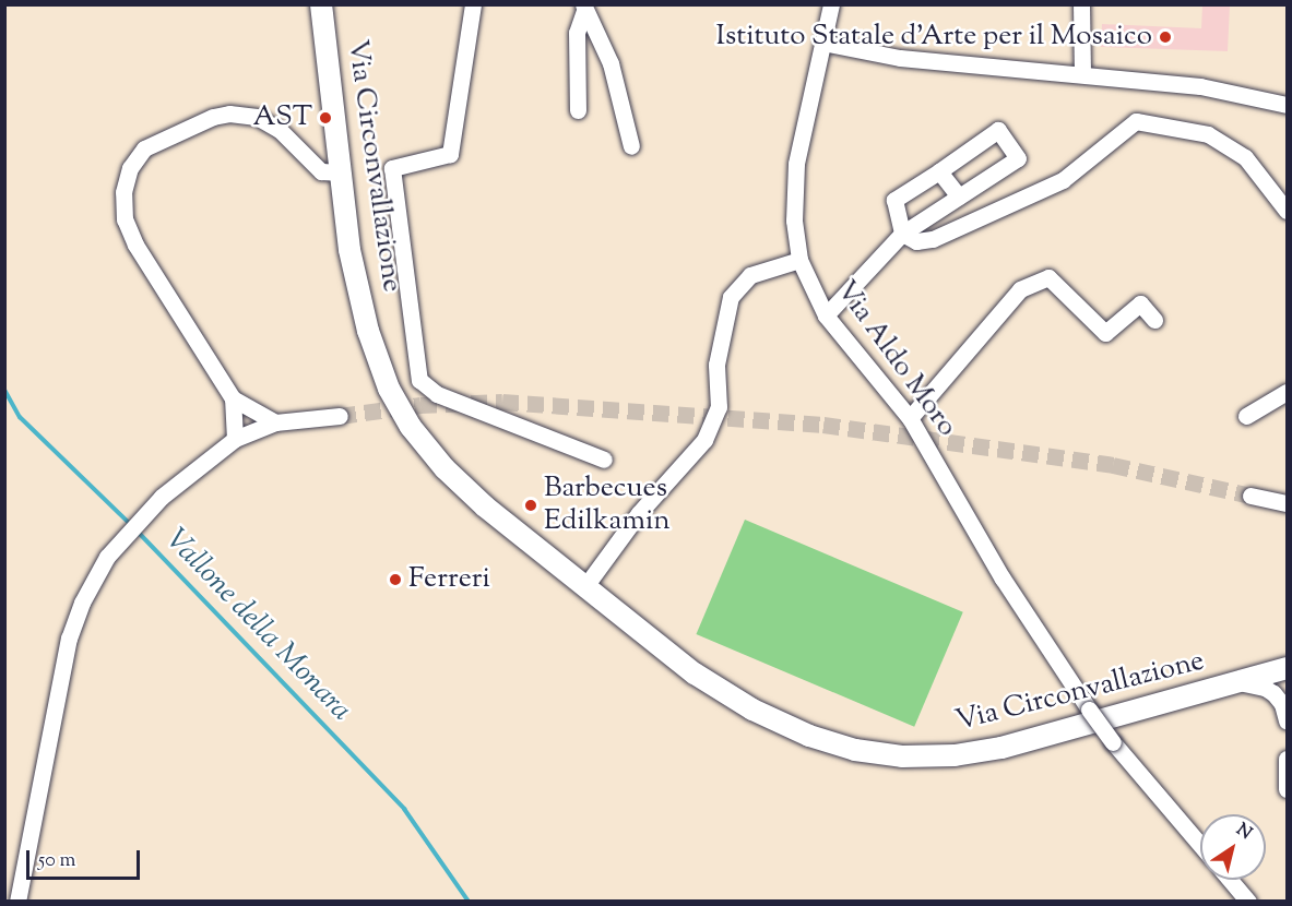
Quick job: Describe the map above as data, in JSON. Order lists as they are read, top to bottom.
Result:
{
  "streets": {
    "main road": ["Via Circonvallazione"],
    "street": ["Via Aldo Moro"]
  },
  "water": ["Vallone della Monara"],
  "places": [
    "Istituto Statale d'Arte per il Mosaico",
    "AST",
    "Barbecues Edilkamin",
    "Ferreri"
  ],
  "scale_bar": "50 m",
  "north": "top right"
}
